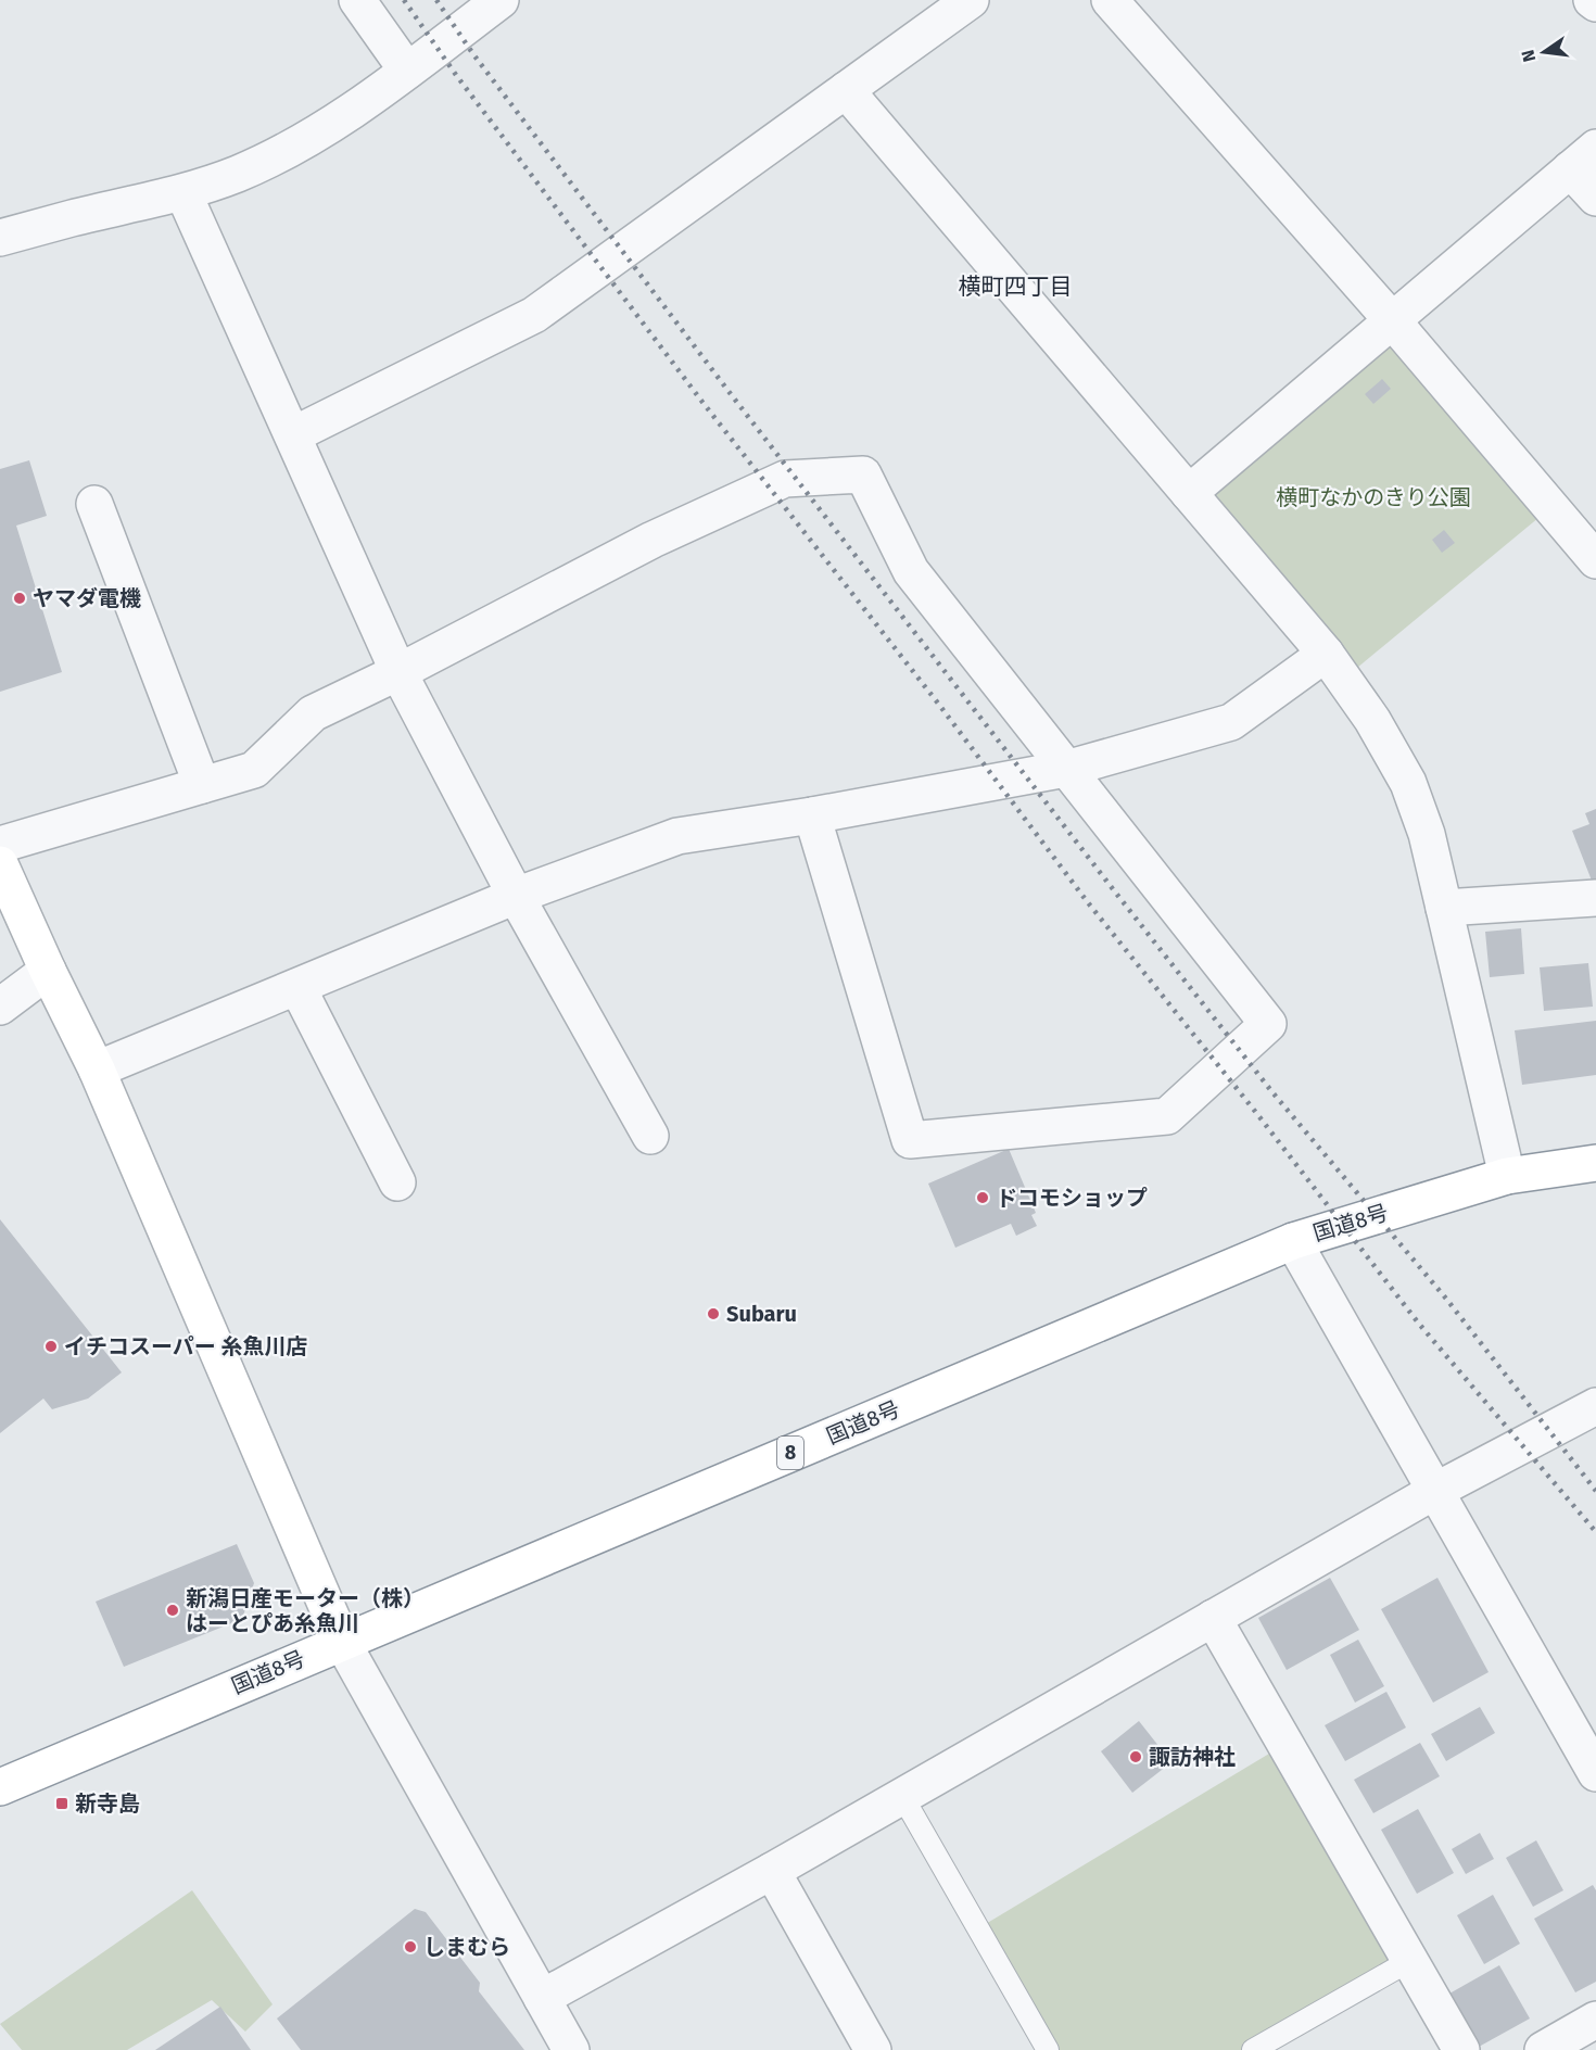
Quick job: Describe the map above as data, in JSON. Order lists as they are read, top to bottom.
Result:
{
  "streets": {
    "main road": ["国道8号", "8"]
  },
  "districts": ["横町四丁目"],
  "parks": ["横町なかのきり公園"],
  "places": {
    "other": [
      "ヤマダ電機",
      "ドコモショップ",
      "Subaru",
      "イチコスーパー 糸魚川店",
      "新潟日産モーター（株） はーとぴあ糸魚川",
      "諏訪神社",
      "しまむら"
    ],
    "transit": ["新寺島"]
  },
  "north": "left"
}
